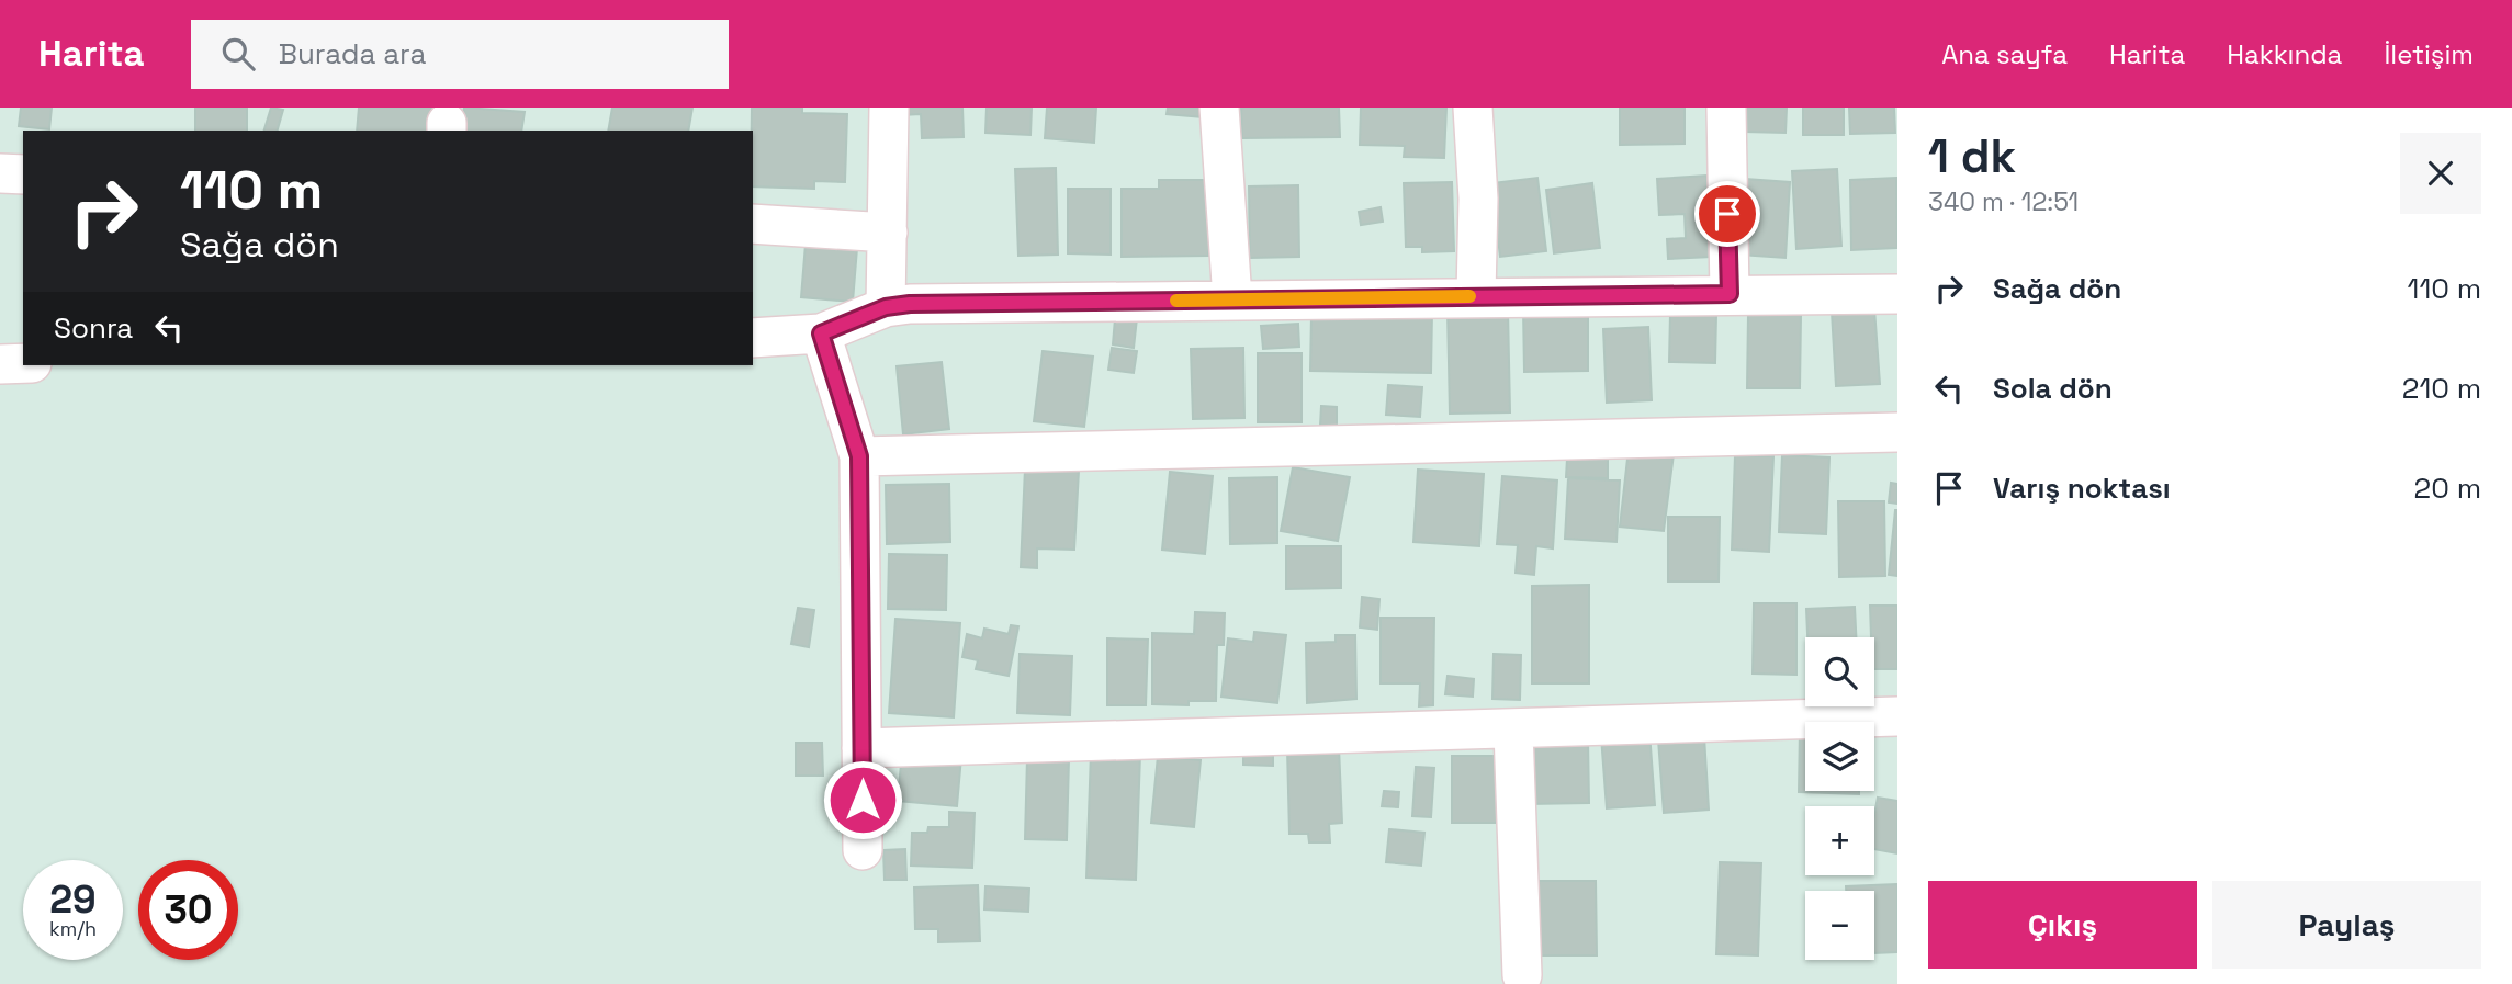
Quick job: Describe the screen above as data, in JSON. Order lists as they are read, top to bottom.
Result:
{
  "page": {
    "header": "Harita",
    "search": "Burada ara",
    "nav": [
      "Ana sayfa",
      "Harita",
      "Hakkında",
      "İletişim"
    ],
    "heading": ["1 dk", "340 m · 12:51"],
    "turn": ["110 m", "Sağa dön"],
    "list": [
      {
        "name": "Sağa dön",
        "value": "110 m"
      },
      {
        "name": "Sola dön",
        "value": "210 m"
      },
      {
        "name": "Varış noktası",
        "value": "20 m"
      }
    ],
    "then": "Sonra",
    "map_buttons": ["+", "−"],
    "speed": "29 km/h",
    "limit": "30",
    "buttons": ["Çıkış", "Paylaş"]
  }
}
